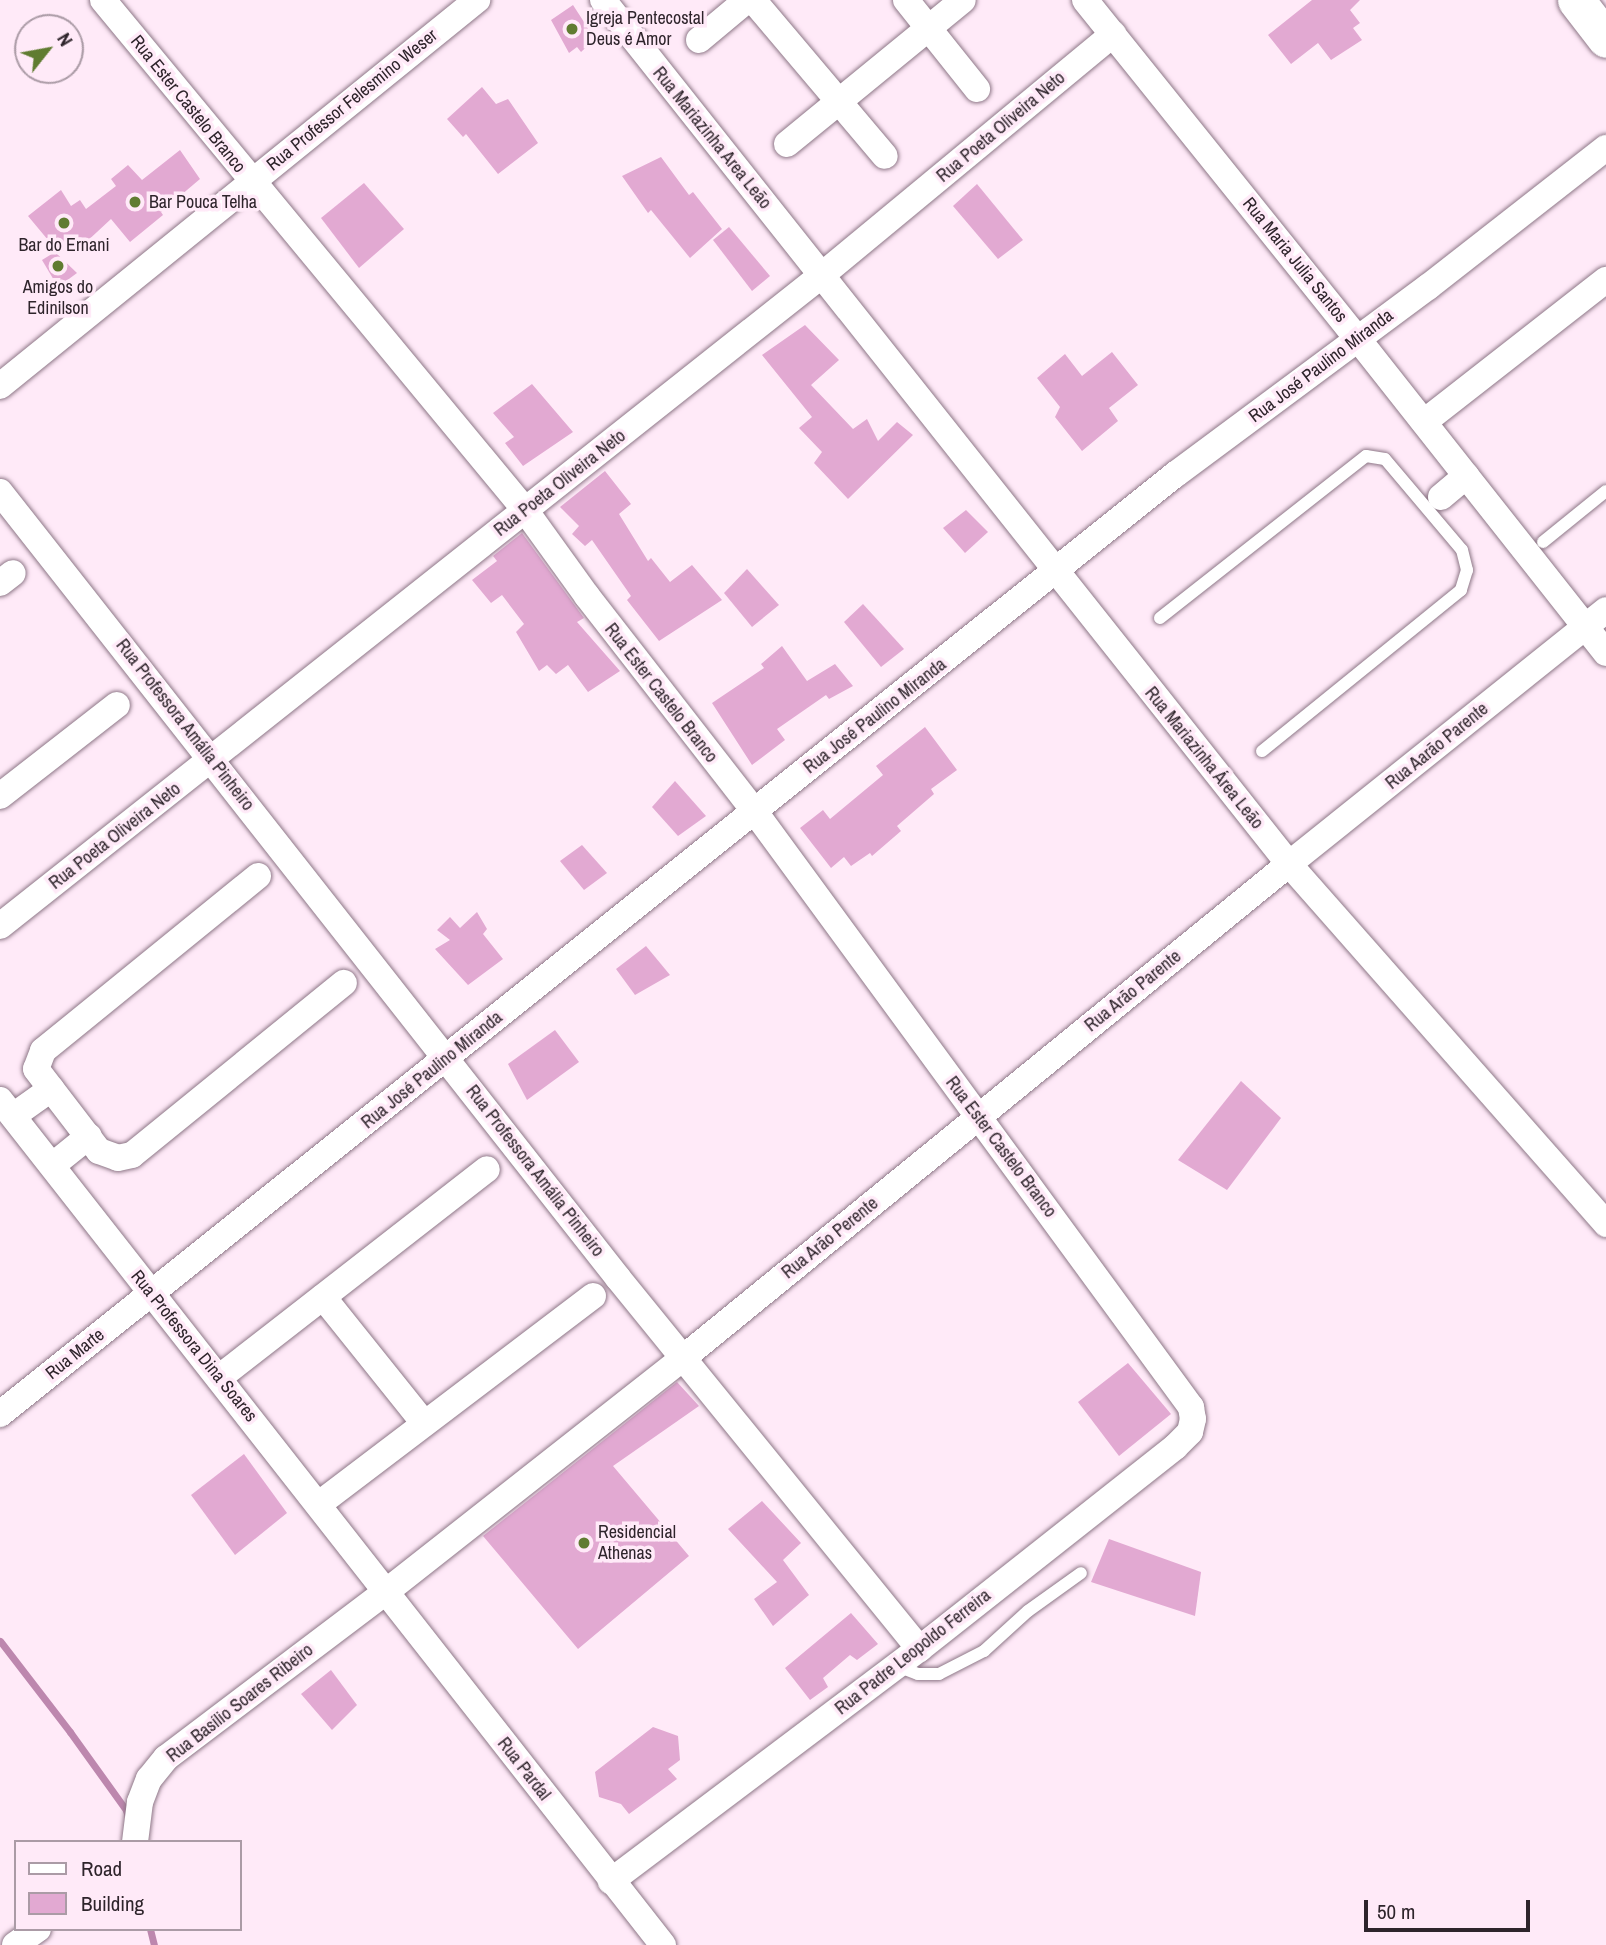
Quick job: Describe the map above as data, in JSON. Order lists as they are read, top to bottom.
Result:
{
  "streets": {
    "street": [
      "Rua Professor Felesmino Weser",
      "Rua Ester Castelo Branco",
      "Rua Poeta Oliveira Neto",
      "Rua Mariazinha Area Leão",
      "Rua Maria Julia Santos",
      "Rua José Paulino Miranda",
      "Rua Professora Amália Pinheiro",
      "Rua Aarão Parente",
      "Rua Mariazinha Área Leão",
      "Rua Arão Parente",
      "Rua Arão Perente",
      "Rua Professora Dina Soares",
      "Rua Marte",
      "Rua Padre Leopoldo Ferreira",
      "Rua Basílio Soares Ribeiro",
      "Rua Pardal"
    ]
  },
  "crossings": [
    ["Rua Professor Felesmino Weser", "Rua Ester Castelo Branco"],
    ["Rua Ester Castelo Branco", "Rua Poeta Oliveira Neto"],
    ["Rua Ester Castelo Branco", "Rua José Paulino Miranda"],
    ["Rua Ester Castelo Branco", "Rua Arão Parente"],
    ["Rua Ester Castelo Branco", "Rua Arão Perente"],
    ["Rua Ester Castelo Branco", "Rua Padre Leopoldo Ferreira"],
    ["Rua Poeta Oliveira Neto", "Rua Mariazinha Area Leão"],
    ["Rua Poeta Oliveira Neto", "Rua Maria Julia Santos"],
    ["Rua Poeta Oliveira Neto", "Rua Professora Amália Pinheiro"],
    ["Rua Poeta Oliveira Neto", "Rua Mariazinha Área Leão"],
    ["Rua Mariazinha Area Leão", "Rua Mariazinha Área Leão"],
    ["Rua Maria Julia Santos", "Rua José Paulino Miranda"],
    ["Rua Maria Julia Santos", "Rua Aarão Parente"],
    ["Rua José Paulino Miranda", "Rua Professora Amália Pinheiro"],
    ["Rua José Paulino Miranda", "Rua Mariazinha Área Leão"],
    ["Rua José Paulino Miranda", "Rua Professora Dina Soares"],
    ["Rua José Paulino Miranda", "Rua Marte"],
    ["Rua Professora Amália Pinheiro", "Rua Arão Perente"],
    ["Rua Professora Amália Pinheiro", "Rua Padre Leopoldo Ferreira"],
    ["Rua Aarão Parente", "Rua Mariazinha Área Leão"],
    ["Rua Aarão Parente", "Rua Arão Parente"],
    ["Rua Mariazinha Área Leão", "Rua Arão Parente"],
    ["Rua Arão Parente", "Rua Arão Perente"],
    ["Rua Professora Dina Soares", "Rua Marte"],
    ["Rua Professora Dina Soares", "Rua Basílio Soares Ribeiro"],
    ["Rua Professora Dina Soares", "Rua Pardal"],
    ["Rua Padre Leopoldo Ferreira", "Rua Pardal"],
    ["Rua Basílio Soares Ribeiro", "Rua Pardal"]
  ],
  "places": [
    "Igreja Pentecostal Deus é Amor",
    "Bar Pouca Telha",
    "Bar do Ernani",
    "Amigos do Edinilson",
    "Residencial Athenas"
  ],
  "legend": ["Road", "Building"],
  "scale_bar": "50 m",
  "north": "top right"
}
